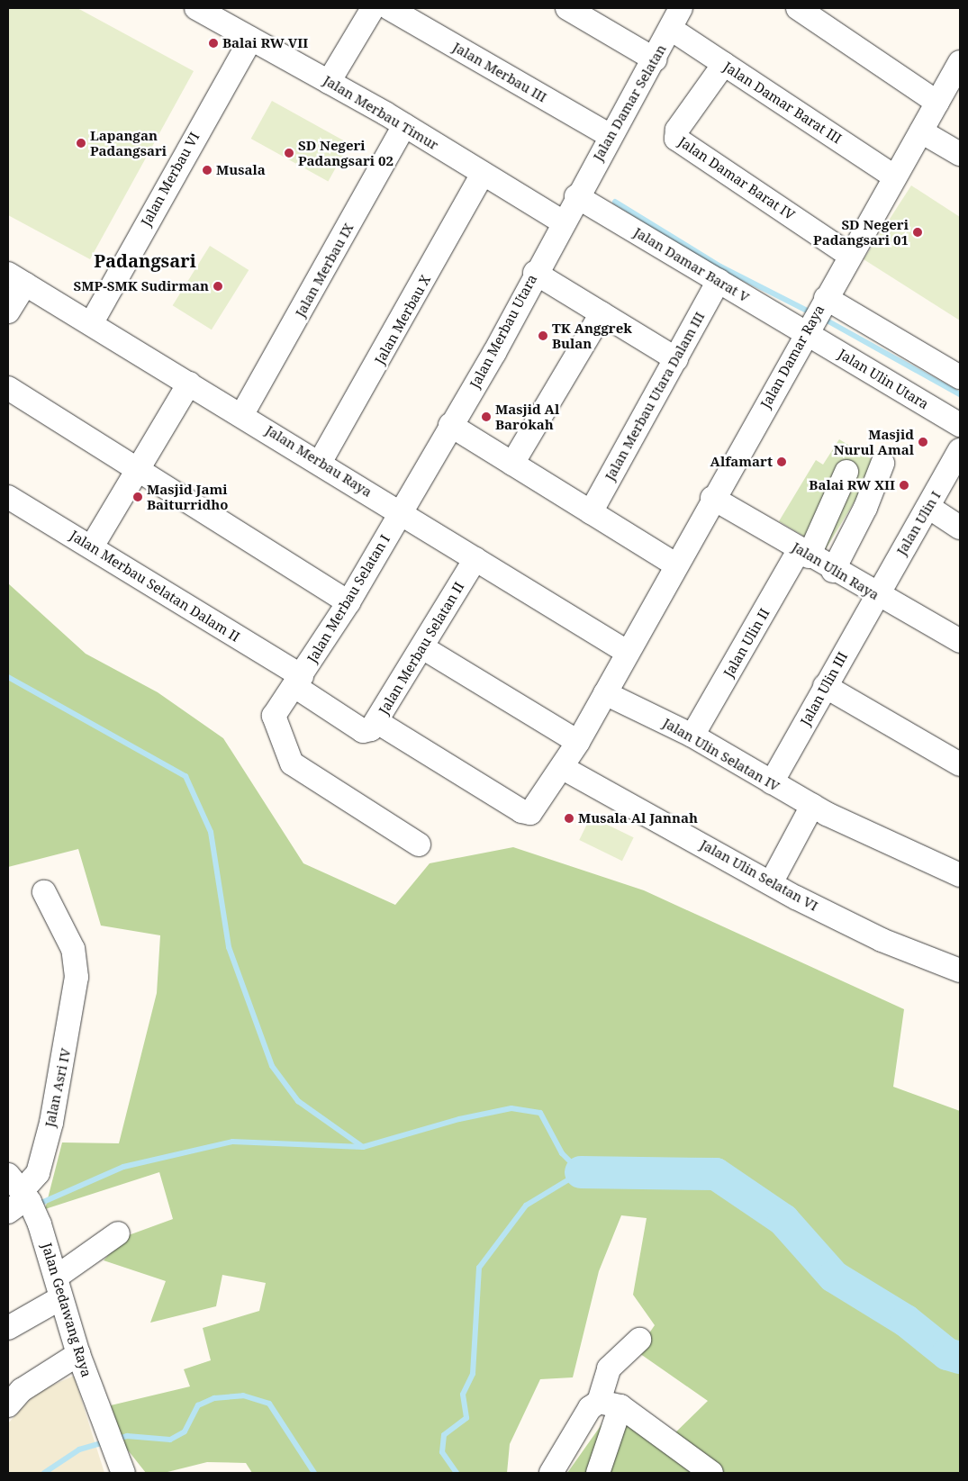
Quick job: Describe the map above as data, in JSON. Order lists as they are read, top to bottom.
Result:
{
  "streets": {
    "street": [
      "Jalan Merbau III",
      "Jalan Damar Selatan",
      "Jalan Damar Barat III",
      "Jalan Merbau Timur",
      "Jalan Damar Barat IV",
      "Jalan Merbau VI",
      "Jalan Damar Barat V",
      "Jalan Merbau IX",
      "Jalan Merbau X",
      "Jalan Merbau Utara",
      "Jalan Damar Raya",
      "Jalan Ulin Utara",
      "Jalan Merbau Utara Dalam III",
      "Jalan Merbau Raya",
      "Jalan Ulin I",
      "Jalan Ulin Raya",
      "Jalan Merbau Selatan Dalam II",
      "Jalan Merbau Selatan I",
      "Jalan Ulin II",
      "Jalan Merbau Selatan II",
      "Jalan Ulin III",
      "Jalan Ulin Selatan IV",
      "Jalan Ulin Selatan VI",
      "Jalan Asri IV",
      "Jalan Gedawang Raya"
    ]
  },
  "crossings": [
    ["Jalan Merbau III", "Jalan Damar Selatan"],
    ["Jalan Damar Selatan", "Jalan Damar Barat III"],
    ["Jalan Damar Selatan", "Jalan Damar Barat V"],
    ["Jalan Damar Selatan", "Jalan Merbau Utara"],
    ["Jalan Damar Barat III", "Jalan Damar Barat IV"],
    ["Jalan Damar Barat III", "Jalan Damar Raya"],
    ["Jalan Merbau Timur", "Jalan Merbau VI"],
    ["Jalan Merbau Timur", "Jalan Merbau IX"],
    ["Jalan Merbau Timur", "Jalan Merbau X"],
    ["Jalan Merbau Timur", "Jalan Merbau Utara"],
    ["Jalan Damar Barat IV", "Jalan Damar Raya"],
    ["Jalan Merbau VI", "Jalan Merbau Raya"],
    ["Jalan Damar Barat V", "Jalan Merbau Utara"],
    ["Jalan Damar Barat V", "Jalan Damar Raya"],
    ["Jalan Damar Barat V", "Jalan Ulin Utara"],
    ["Jalan Damar Barat V", "Jalan Merbau Utara Dalam III"],
    ["Jalan Merbau IX", "Jalan Merbau Raya"],
    ["Jalan Merbau X", "Jalan Merbau Raya"],
    ["Jalan Merbau Utara", "Jalan Merbau Raya"],
    ["Jalan Merbau Utara", "Jalan Merbau Selatan I"],
    ["Jalan Damar Raya", "Jalan Ulin Utara"],
    ["Jalan Damar Raya", "Jalan Merbau Raya"],
    ["Jalan Damar Raya", "Jalan Ulin Raya"],
    ["Jalan Damar Raya", "Jalan Merbau Selatan II"],
    ["Jalan Damar Raya", "Jalan Ulin Selatan IV"],
    ["Jalan Damar Raya", "Jalan Ulin Selatan VI"],
    ["Jalan Merbau Raya", "Jalan Merbau Selatan I"],
    ["Jalan Merbau Raya", "Jalan Merbau Selatan II"],
    ["Jalan Ulin I", "Jalan Ulin Raya"],
    ["Jalan Ulin I", "Jalan Ulin III"],
    ["Jalan Ulin Raya", "Jalan Ulin II"],
    ["Jalan Ulin Raya", "Jalan Ulin III"],
    ["Jalan Merbau Selatan Dalam II", "Jalan Merbau Selatan I"],
    ["Jalan Ulin II", "Jalan Ulin Selatan IV"],
    ["Jalan Ulin III", "Jalan Ulin Selatan IV"],
    ["Jalan Asri IV", "Jalan Gedawang Raya"]
  ],
  "districts": ["Padangsari"],
  "places": [
    "Balai RW VII",
    "Lapangan Padangsari",
    "SD Negeri Padangsari 02",
    "Musala",
    "SD Negeri Padangsari 01",
    "SMP-SMK Sudirman",
    "TK Anggrek Bulan",
    "Masjid Al Barokah",
    "Masjid Nurul Amal",
    "Alfamart",
    "Balai RW XII",
    "Masjid Jami Baiturridho",
    "Musala Al Jannah"
  ]
}
